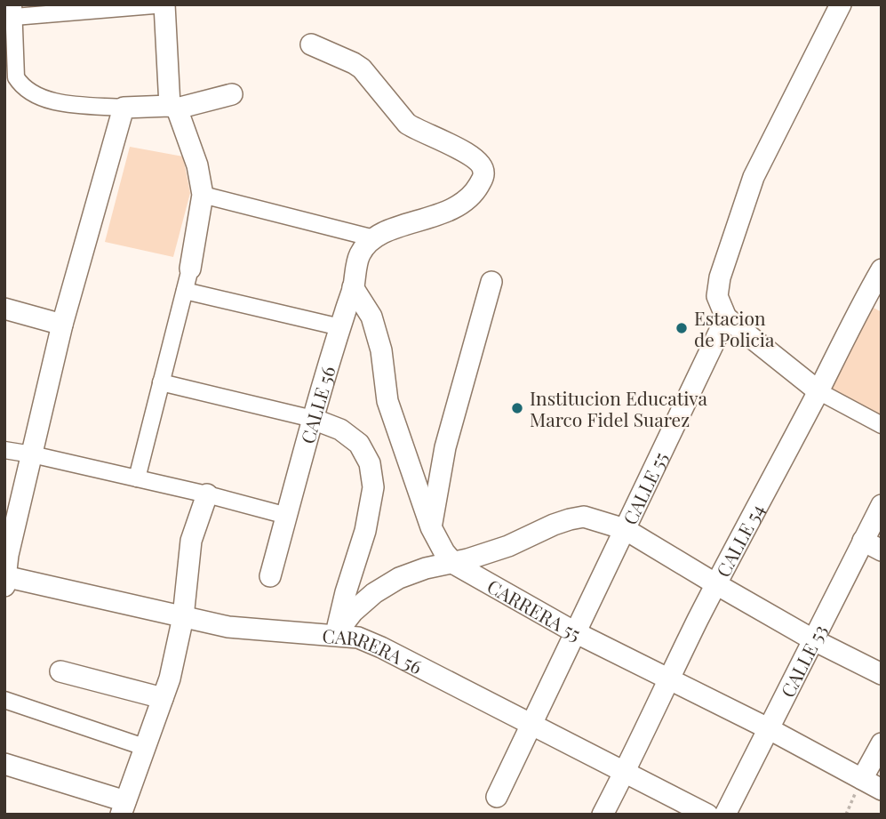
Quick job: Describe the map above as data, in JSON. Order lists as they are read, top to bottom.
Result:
{
  "streets": {
    "street": [
      "CALLE 56",
      "CALLE 55",
      "CALLE 54",
      "CARRERA 55",
      "CARRERA 56",
      "CALLE 53"
    ]
  },
  "crossings": [
    ["CALLE 56", "CARRERA 55"],
    ["CALLE 55", "CARRERA 55"],
    ["CALLE 55", "CARRERA 56"],
    ["CALLE 54", "CARRERA 55"],
    ["CALLE 54", "CARRERA 56"],
    ["CARRERA 55", "CALLE 53"]
  ],
  "places": ["Estacion de Policia", "Institucion Educativa Marco Fidel Suarez"]
}
